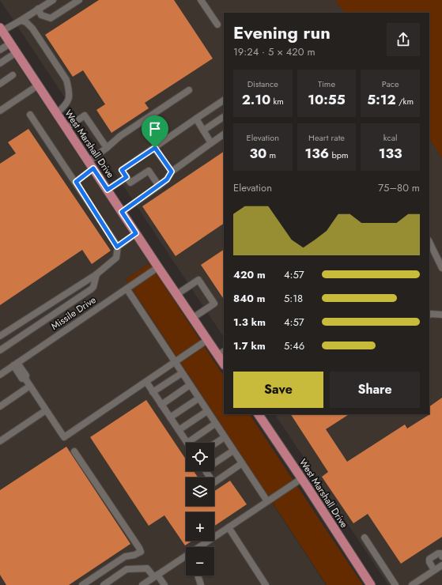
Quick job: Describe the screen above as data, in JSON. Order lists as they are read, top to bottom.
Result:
{
  "streets": {
    "main road": ["West Marshall Drive"],
    "lane": ["Missile Drive"]
  },
  "crossings": [
    ["West Marshall Drive", "Missile Drive"]
  ],
  "page": {
    "heading": ["Evening run", "19:24 · 5 × 420 m"],
    "stats": [
      ["Distance", "2.10 km"],
      ["Time", "10:55"],
      ["Pace", "5:12 /km"],
      ["Elevation", "30 m"],
      ["Heart rate", "136 bpm"],
      ["kcal", "133"]
    ],
    "chart": ["Elevation", "75–80 m"],
    "list": [
      {
        "name": "420 m",
        "note": "4:57"
      },
      {
        "name": "840 m",
        "note": "5:18"
      },
      {
        "name": "1.3 km",
        "note": "4:57"
      },
      {
        "name": "1.7 km",
        "note": "5:46"
      }
    ],
    "buttons": ["Save", "Share"],
    "map_buttons": ["+", "−"]
  }
}
